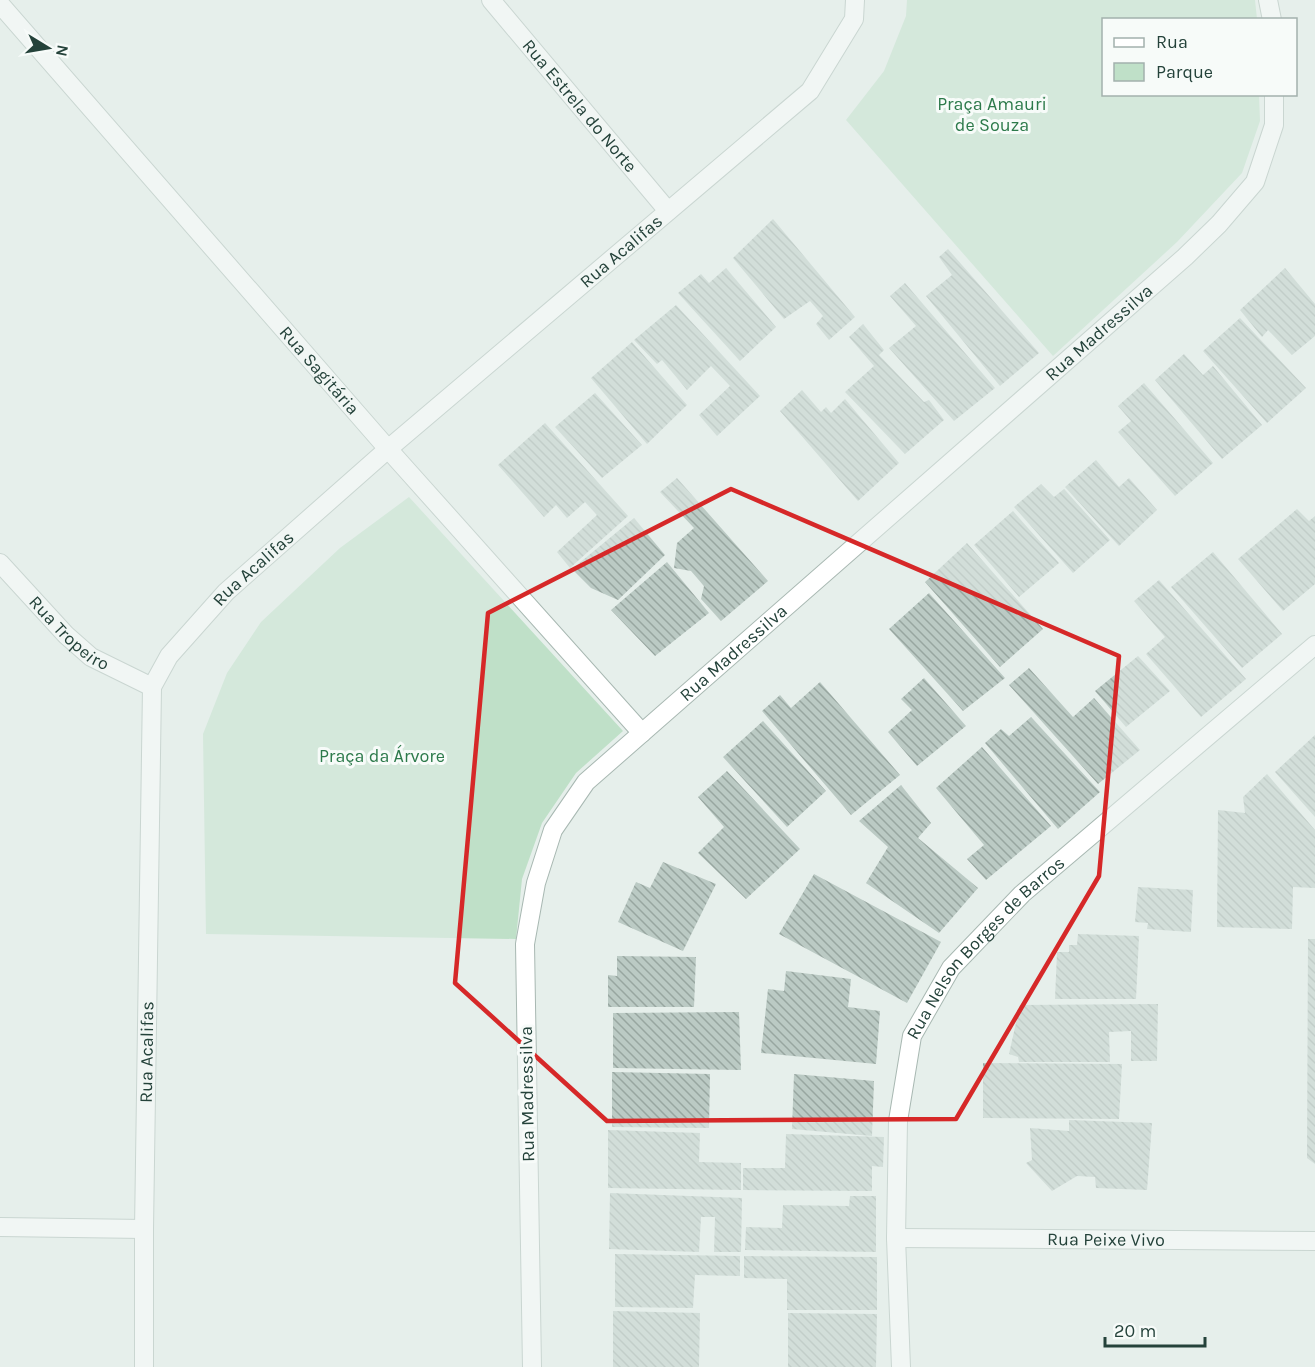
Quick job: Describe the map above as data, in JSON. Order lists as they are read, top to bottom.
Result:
{
  "streets": {
    "street": [
      "Rua Estrela do Norte",
      "Rua Acalifas",
      "Rua Madressilva",
      "Rua Sagitária",
      "Rua Tropeiro",
      "Rua Nelson Borges de Barros",
      "Rua Peixe Vivo"
    ]
  },
  "crossings": [
    ["Rua Estrela do Norte", "Rua Acalifas"],
    ["Rua Acalifas", "Rua Sagitária"],
    ["Rua Acalifas", "Rua Tropeiro"],
    ["Rua Madressilva", "Rua Sagitária"],
    ["Rua Nelson Borges de Barros", "Rua Peixe Vivo"]
  ],
  "parks": ["Praça Amauri de Souza", "Praça da Árvore"],
  "legend": ["Rua", "Parque"],
  "scale_bar": "20 m",
  "north": "right"
}
